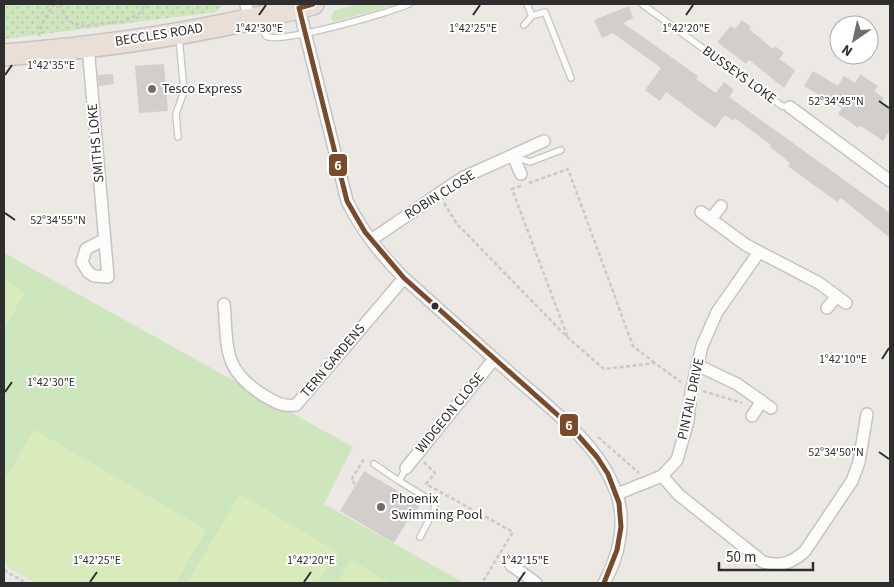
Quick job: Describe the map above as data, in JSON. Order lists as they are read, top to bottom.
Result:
{
  "streets": {
    "highway": ["BECCLES ROAD"],
    "street": [
      "BUSSEYS LOKE",
      "SMITHS LOKE",
      "ROBIN CLOSE",
      "TERN GARDENS",
      "PINTAIL DRIVE",
      "WIDGEON CLOSE"
    ]
  },
  "crossings": [
    ["BECCLES ROAD", "SMITHS LOKE"]
  ],
  "places": ["Tesco Express", "Phoenix Swimming Pool"],
  "lines": ["transit line 6"],
  "scale_bar": "50 m",
  "north": "bottom left",
  "coordinates": [
    "1°42'30\"E",
    "1°42'25\"E",
    "1°42'20\"E",
    "1°42'35\"E",
    "52°34'45\"N",
    "52°34'55\"N",
    "1°42'10\"E",
    "52°34'50\"N",
    "1°42'15\"E"
  ]
}
